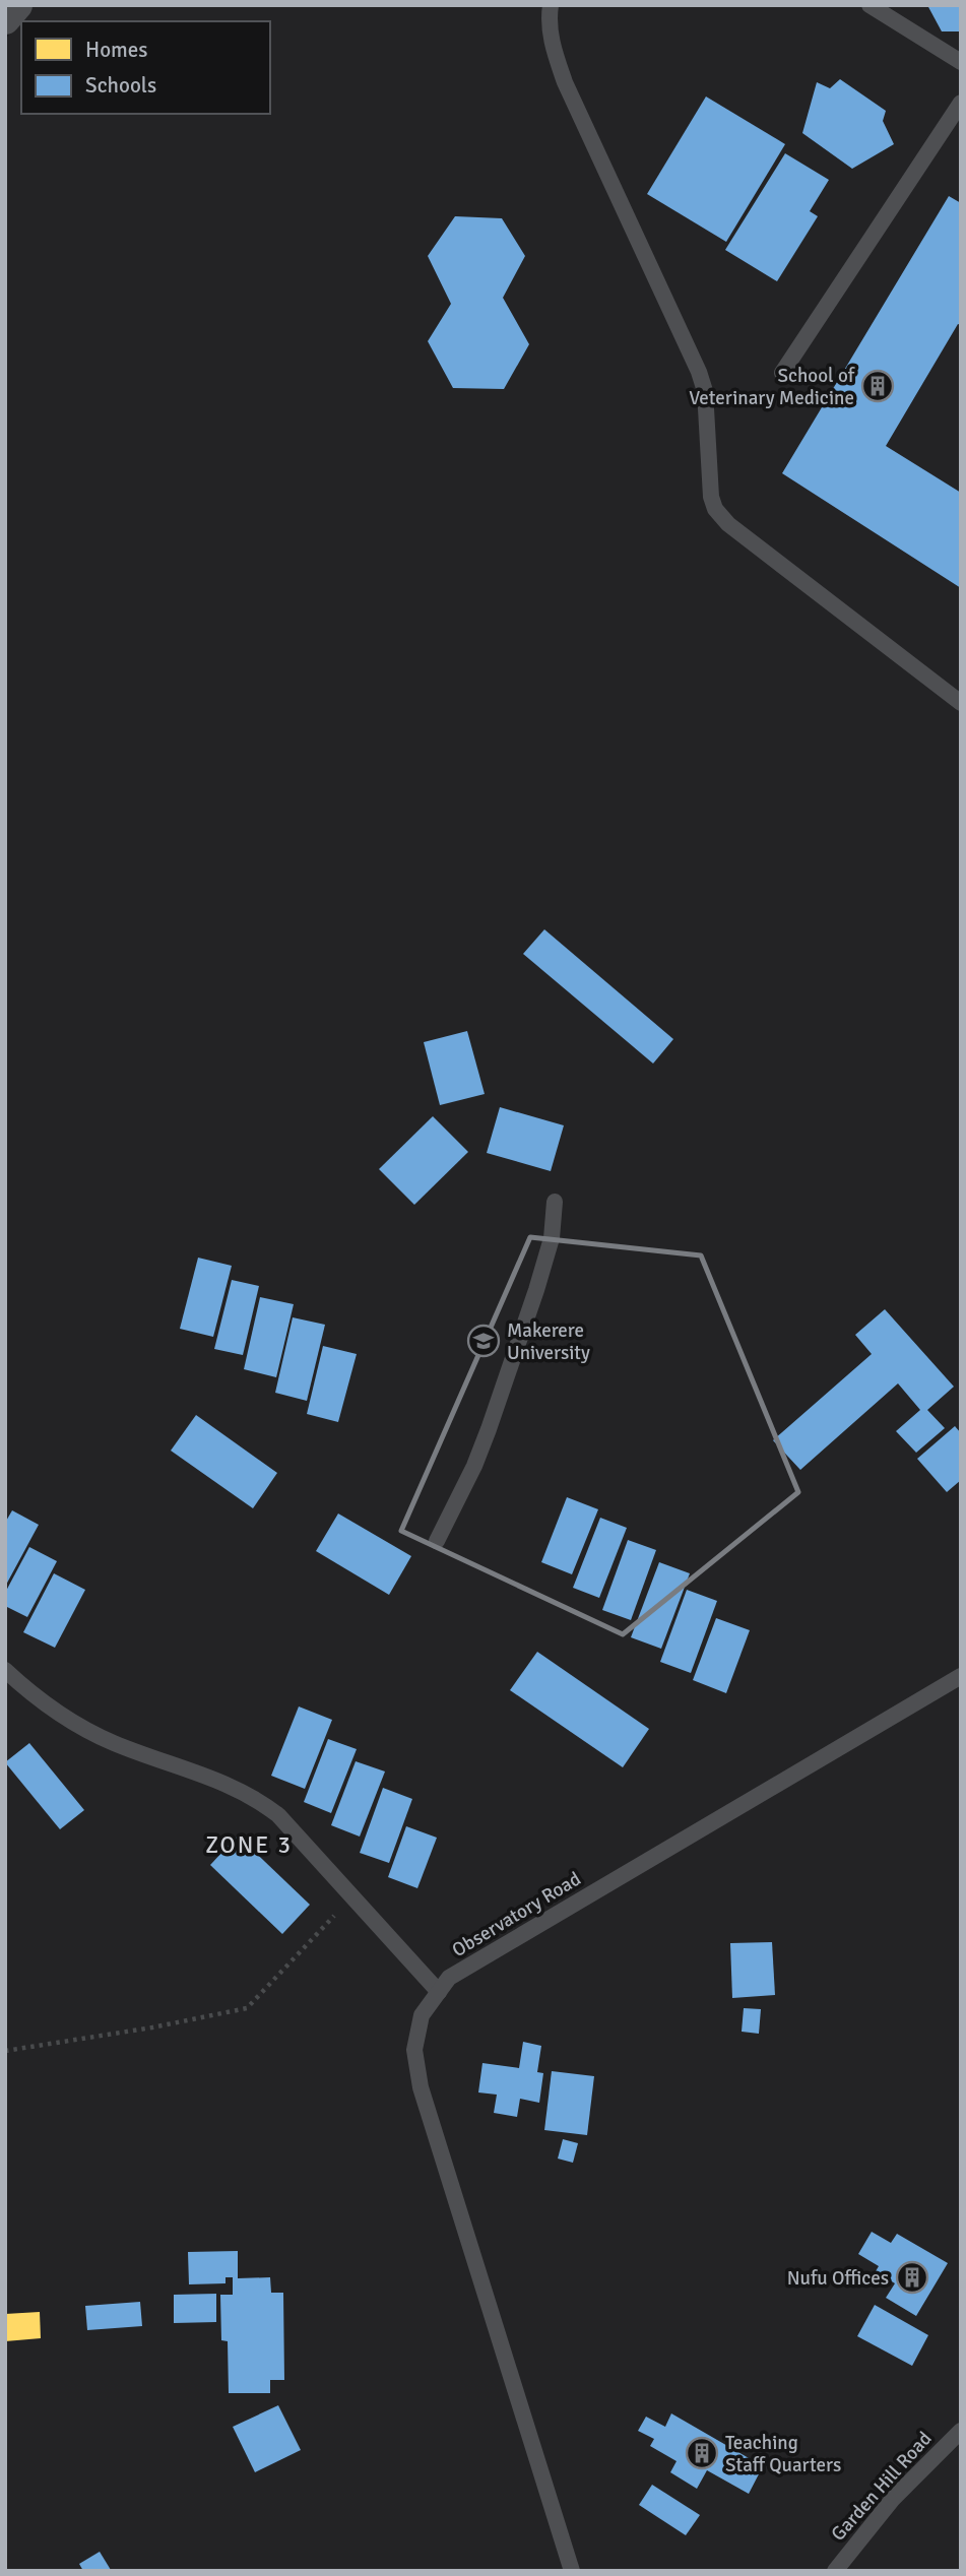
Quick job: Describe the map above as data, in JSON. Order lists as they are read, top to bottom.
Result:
{
  "streets": {
    "lane": ["Observatory Road", "Garden Hill Road"]
  },
  "districts": ["ZONE 3"],
  "places": {
    "building": ["School of Veterinary Medicine", "Nufu Offices", "Teaching Staff Quarters"],
    "school or university": ["Makerere University"]
  },
  "legend": ["Homes", "Schools"]
}
